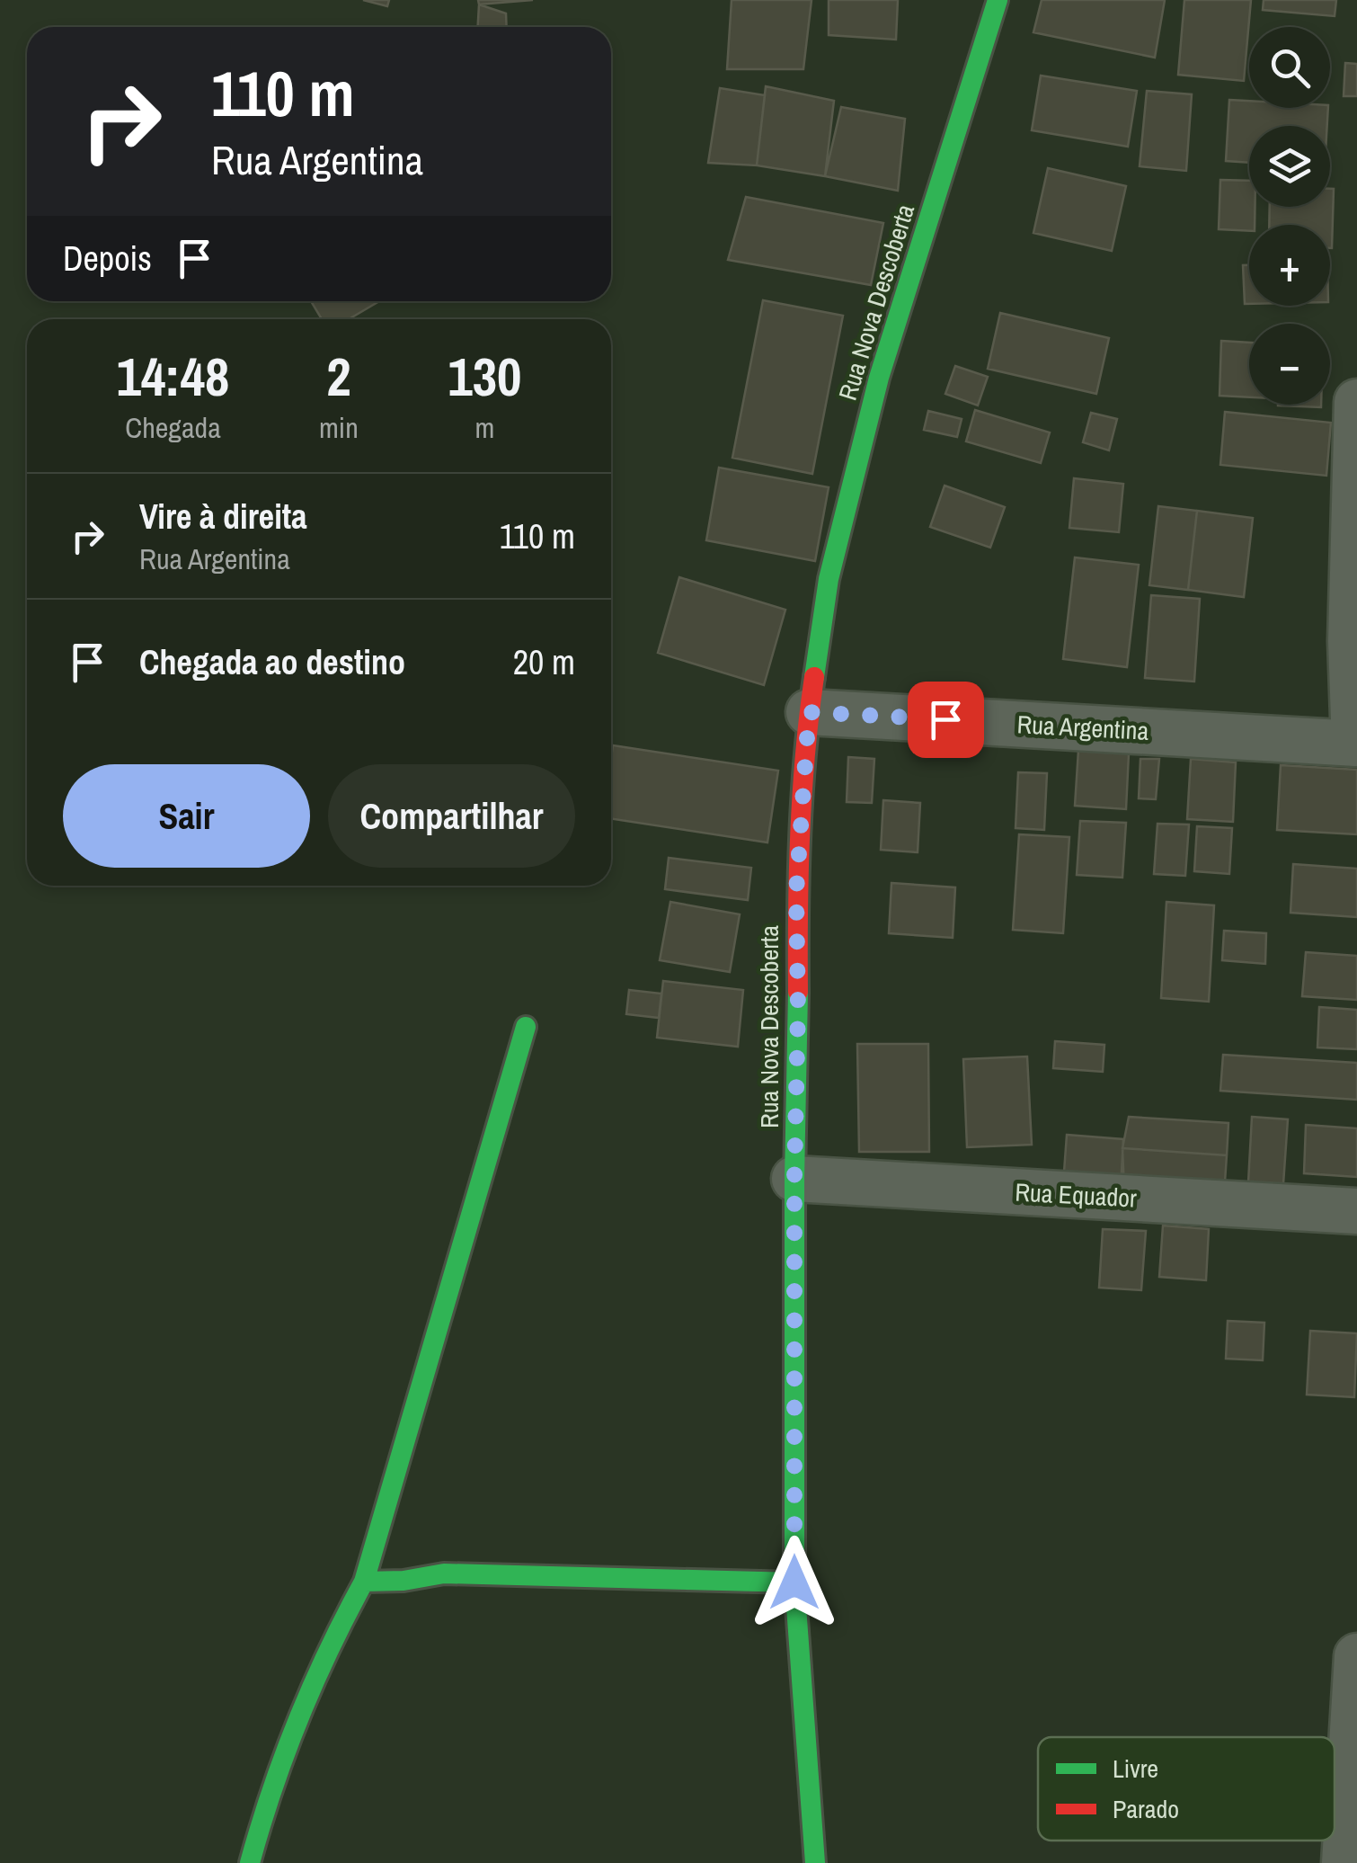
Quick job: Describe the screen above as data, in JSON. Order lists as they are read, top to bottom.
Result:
{
  "streets": {
    "street": ["Rua Nova Descoberta", "Rua Argentina", "Rua Equador"]
  },
  "crossings": [
    ["Rua Nova Descoberta", "Rua Argentina"],
    ["Rua Nova Descoberta", "Rua Equador"]
  ],
  "legend": ["Livre", "Parado"],
  "page": {
    "map_buttons": ["+", "−"],
    "turn": ["110 m", "Rua Argentina"],
    "then": "Depois",
    "eta": [
      "14:48",
      "Chegada",
      "2",
      "min",
      "130",
      "m"
    ],
    "list": [
      {
        "name": "Vire à direita",
        "note": "Rua Argentina",
        "value": "110 m"
      },
      {
        "name": "Chegada ao destino",
        "value": "20 m"
      }
    ],
    "buttons": ["Sair", "Compartilhar"]
  }
}
